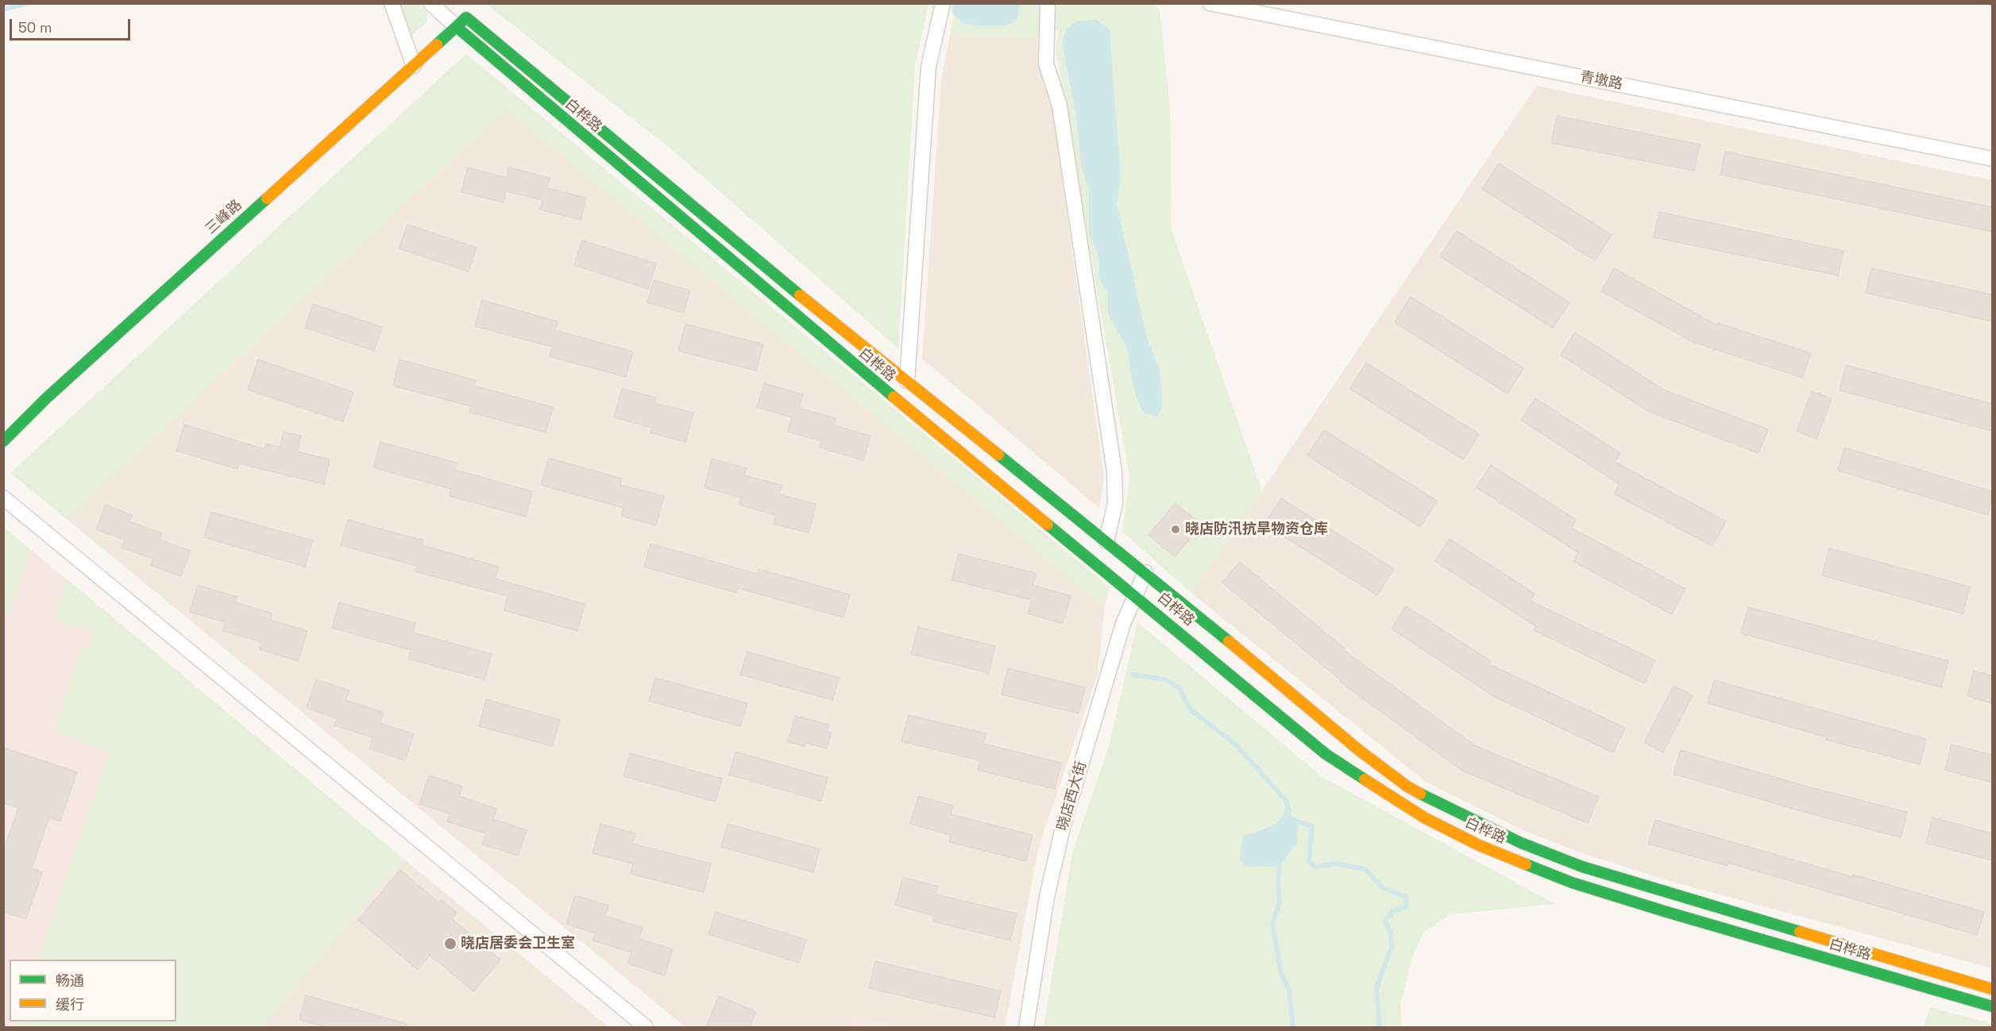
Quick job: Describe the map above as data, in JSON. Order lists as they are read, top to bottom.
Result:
{
  "streets": {
    "street": [
      "青墩路",
      "白桦路",
      "三峰路",
      "晓店西大街"
    ]
  },
  "crossings": [
    ["白桦路", "三峰路"],
    ["白桦路", "晓店西大街"]
  ],
  "places": ["晓店防汛抗旱物资仓库", "晓店居委会卫生室"],
  "legend": ["畅通", "缓行"],
  "scale_bar": "50 m"
}
